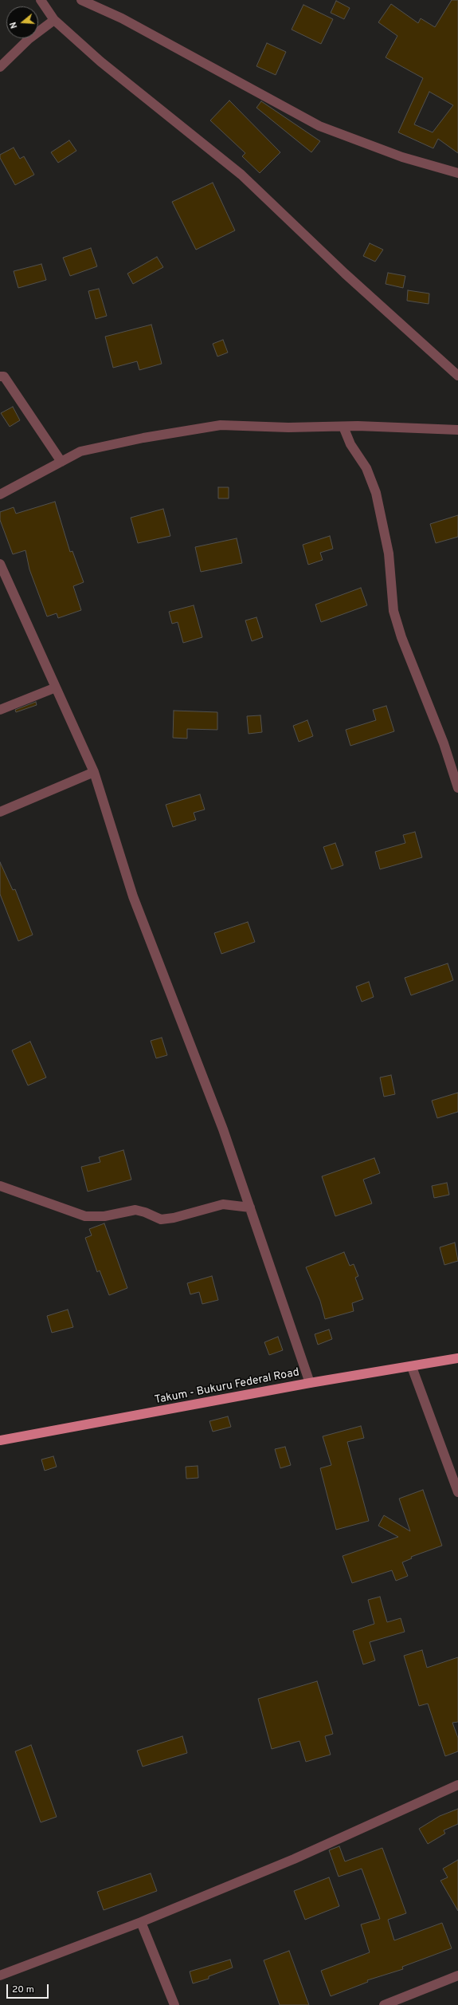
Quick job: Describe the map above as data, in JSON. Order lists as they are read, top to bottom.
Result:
{
  "streets": {
    "main road": ["Takum - Bukuru Federal Road"]
  },
  "scale_bar": "20 m",
  "north": "left"
}
